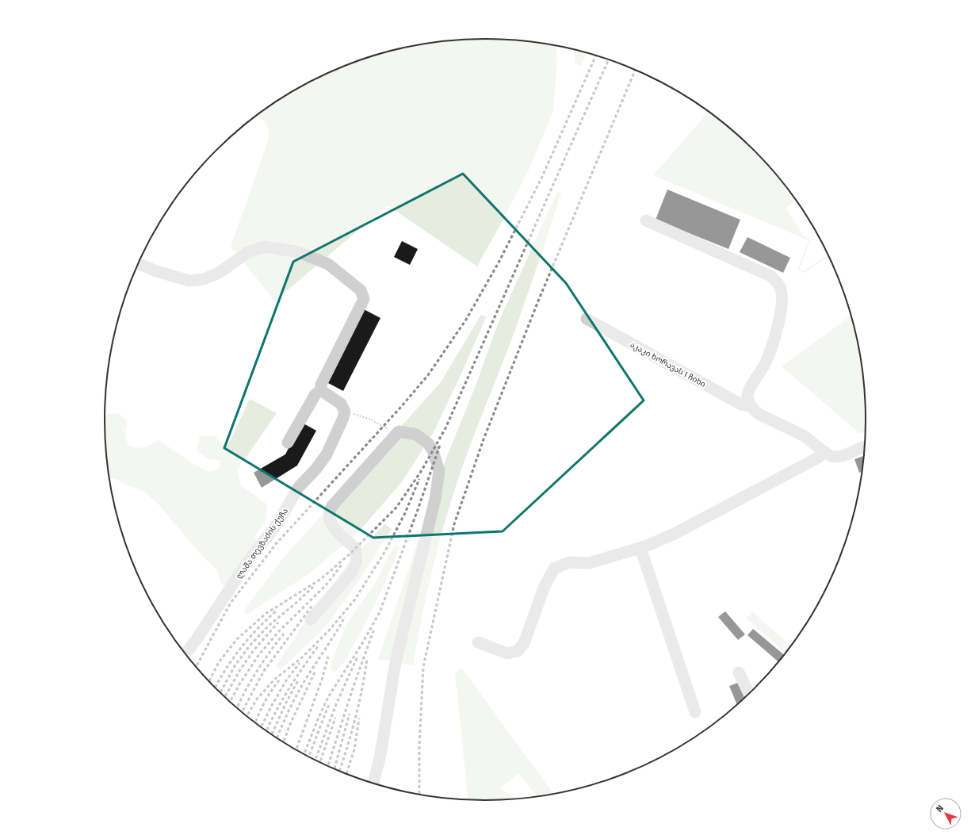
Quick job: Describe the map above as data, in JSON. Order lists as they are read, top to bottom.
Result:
{
  "streets": {
    "street": ["აკაკი ხორავას I ჩიხი", "ლაშა თევზაძის ქუჩა"]
  },
  "north": "top left"
}
